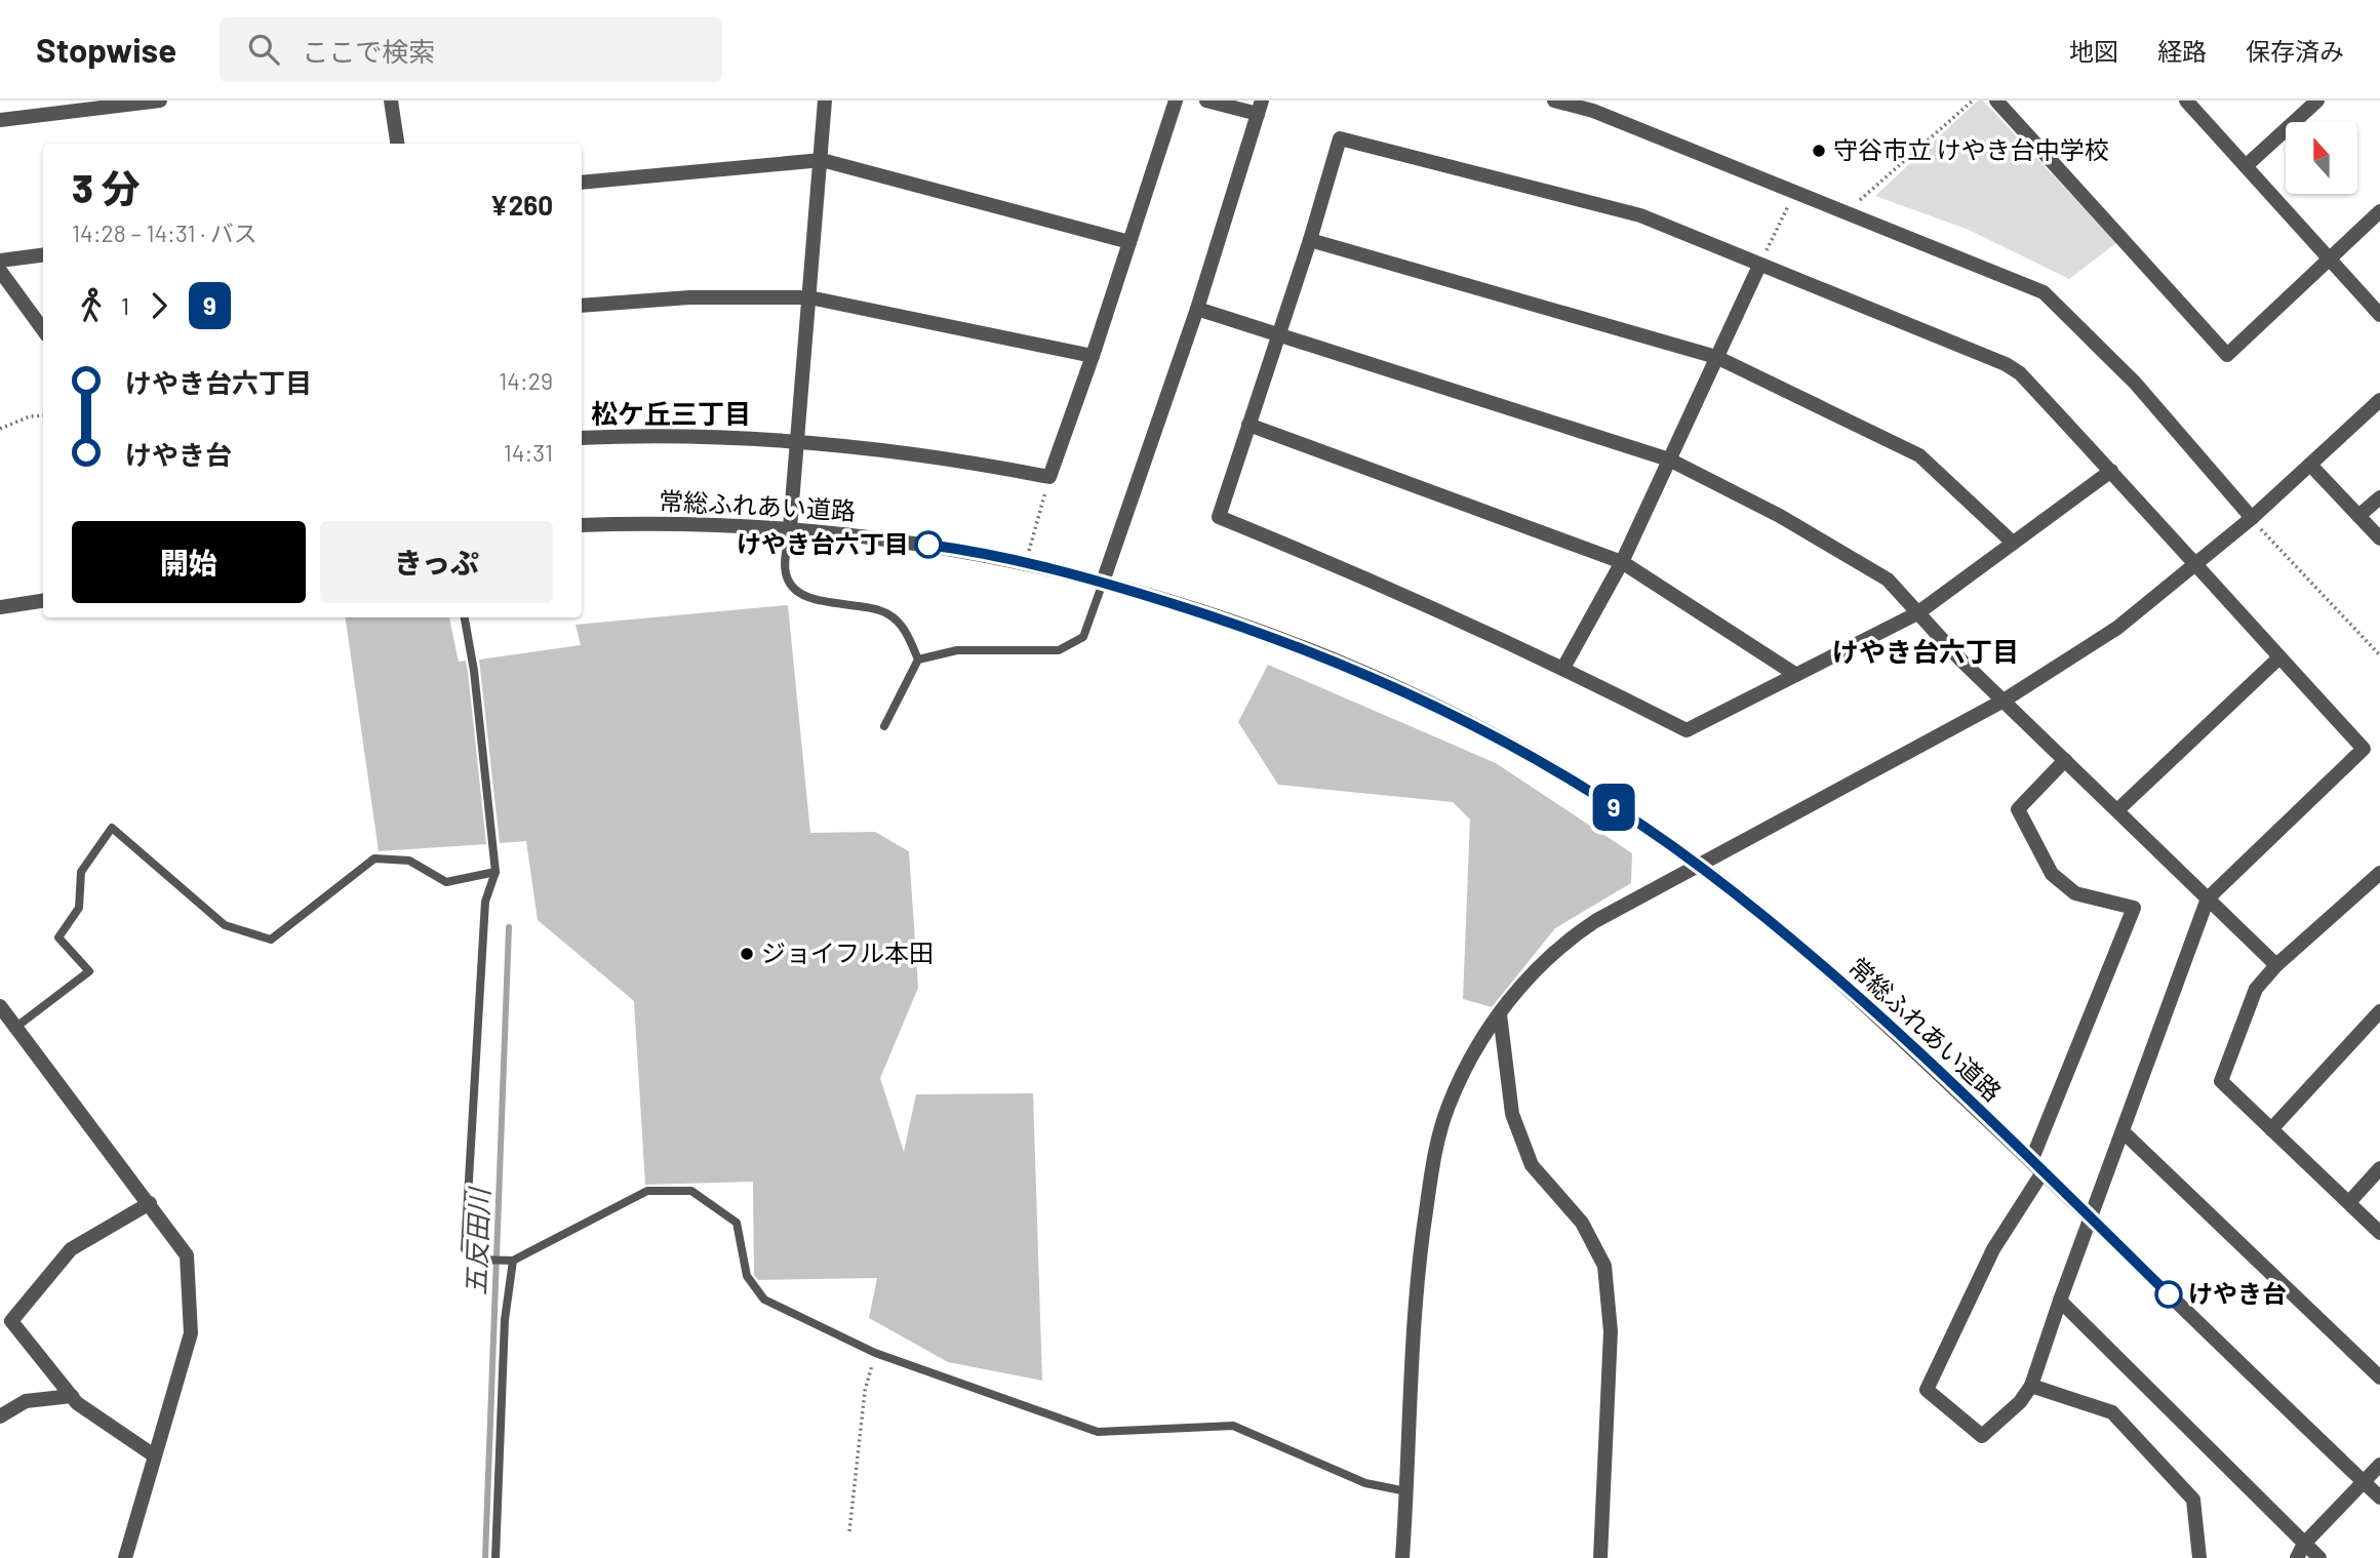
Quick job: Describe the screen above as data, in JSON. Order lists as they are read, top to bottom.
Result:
{
  "streets": {
    "street": ["常総ふれあい道路"]
  },
  "districts": ["松ケ丘三丁目", "けやき台六丁目"],
  "water": ["五反田川"],
  "places": [
    "守谷市立 けやき台中学校",
    "けやき台六丁目",
    "ジョイフル本田",
    "けやき台"
  ],
  "lines": ["bus line 9"],
  "north": "top",
  "page": {
    "header": "Stopwise",
    "search": "ここで検索",
    "nav": ["地図", "経路", "保存済み"],
    "on_map": "9",
    "heading": ["3 分", "14:28 – 14:31 · バス", "¥260"],
    "legs": ["1", "9"],
    "list": [
      {
        "name": "けやき台六丁目",
        "value": "14:29"
      },
      {
        "name": "けやき台",
        "value": "14:31"
      }
    ],
    "buttons": ["開始", "きっぷ"]
  }
}
